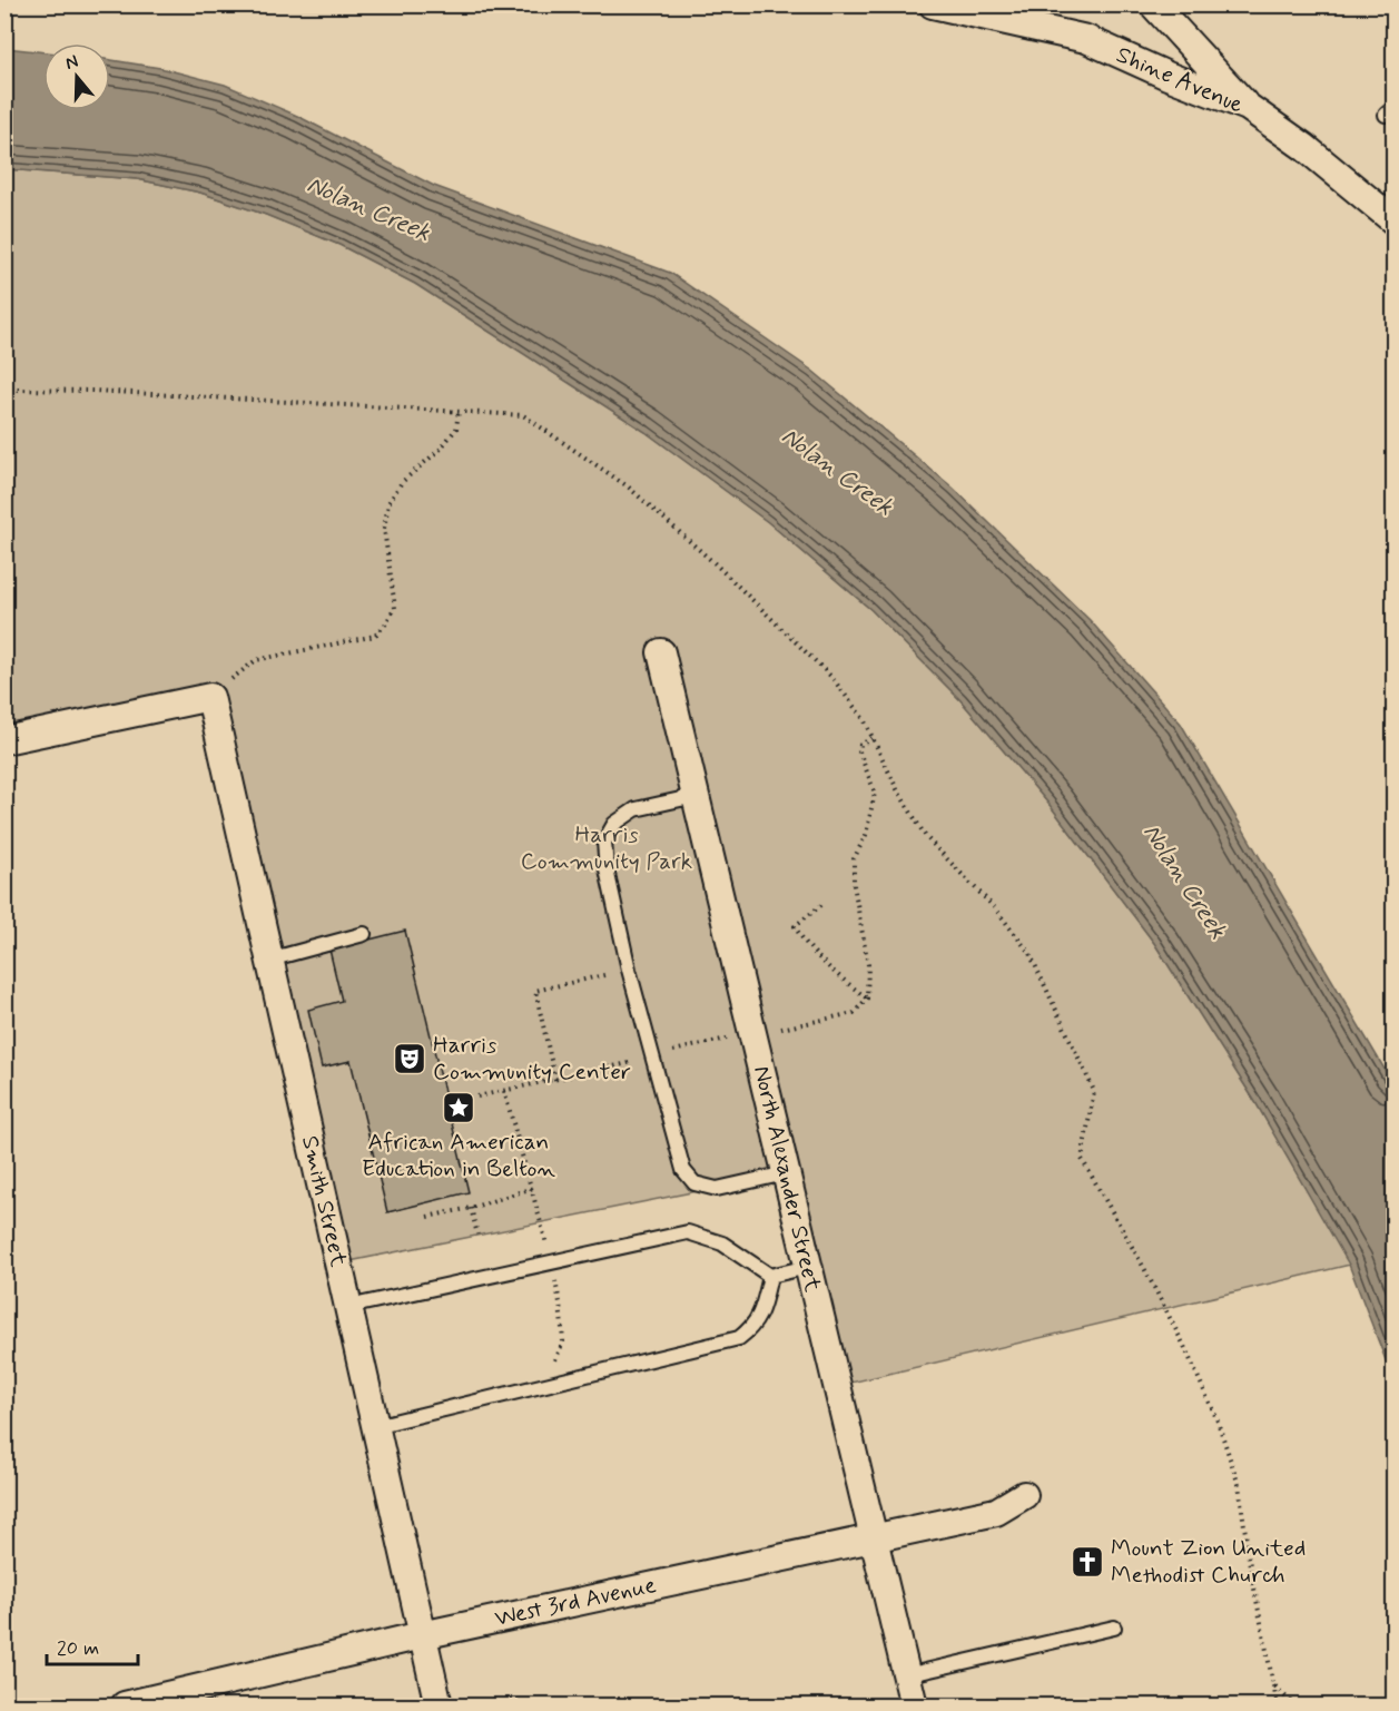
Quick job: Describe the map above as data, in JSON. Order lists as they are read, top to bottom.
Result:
{
  "streets": {
    "street": [
      "Shine Avenue",
      "North Alexander Street",
      "Smith Street",
      "West 3rd Avenue"
    ]
  },
  "crossings": [
    ["North Alexander Street", "West 3rd Avenue"],
    ["Smith Street", "West 3rd Avenue"]
  ],
  "water": ["Nolan Creek"],
  "parks": ["Harris Community Park"],
  "places": {
    "theatre": ["Harris Community Center"],
    "place": ["African American Education in Belton"],
    "church": ["Mount Zion United Methodist Church"]
  },
  "scale_bar": "20 m",
  "north": "top"
}
